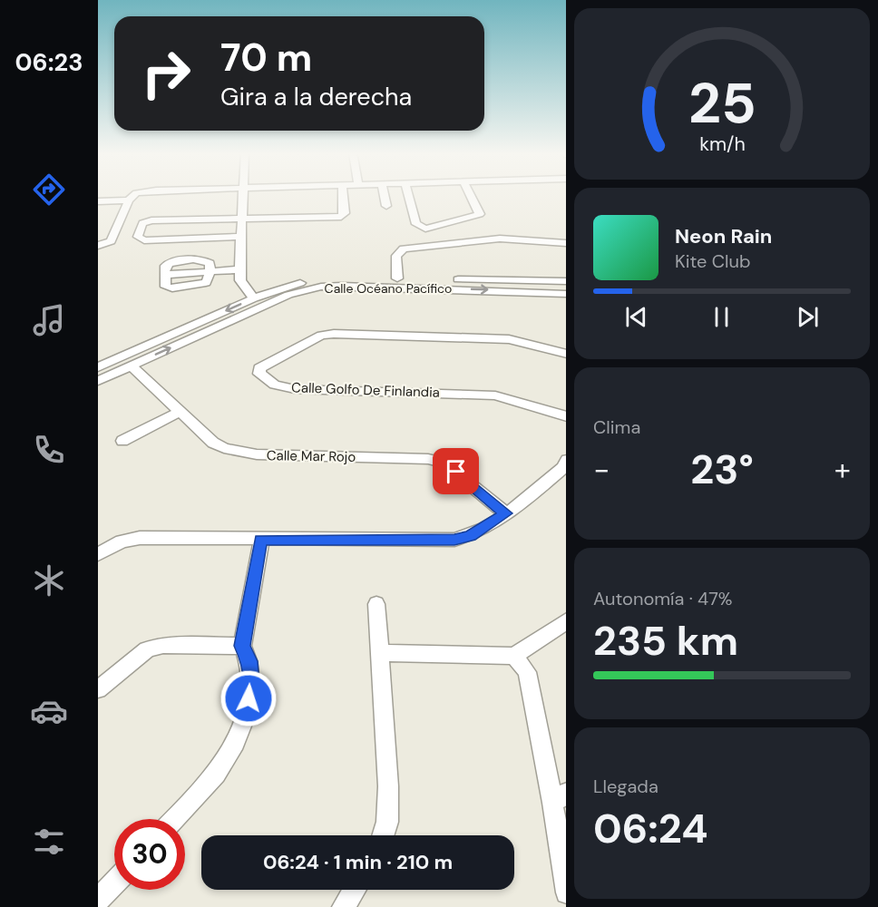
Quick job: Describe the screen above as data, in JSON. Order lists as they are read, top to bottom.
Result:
{
  "streets": {
    "street": ["Calle Océano Pacífico", "Calle Golfo De Finlandia", "Calle Mar Rojo"]
  },
  "crossings": [
    ["Calle Océano Pacífico", "Calle Mar Rojo"]
  ],
  "page": {
    "tabs": "06:23",
    "turn": ["70 m", "Gira a la derecha"],
    "song": ["Neon Rain", "Kite Club"],
    "tile": [
      "Clima",
      ["Autonomía · 47%", "235 km"],
      ["Llegada", "06:24"]
    ],
    "heat": ["−", "23°", "+"],
    "limit": "30",
    "trip": "06:24 · 1 min · 210 m",
    "gauge": ["25", "km/h"]
  }
}
